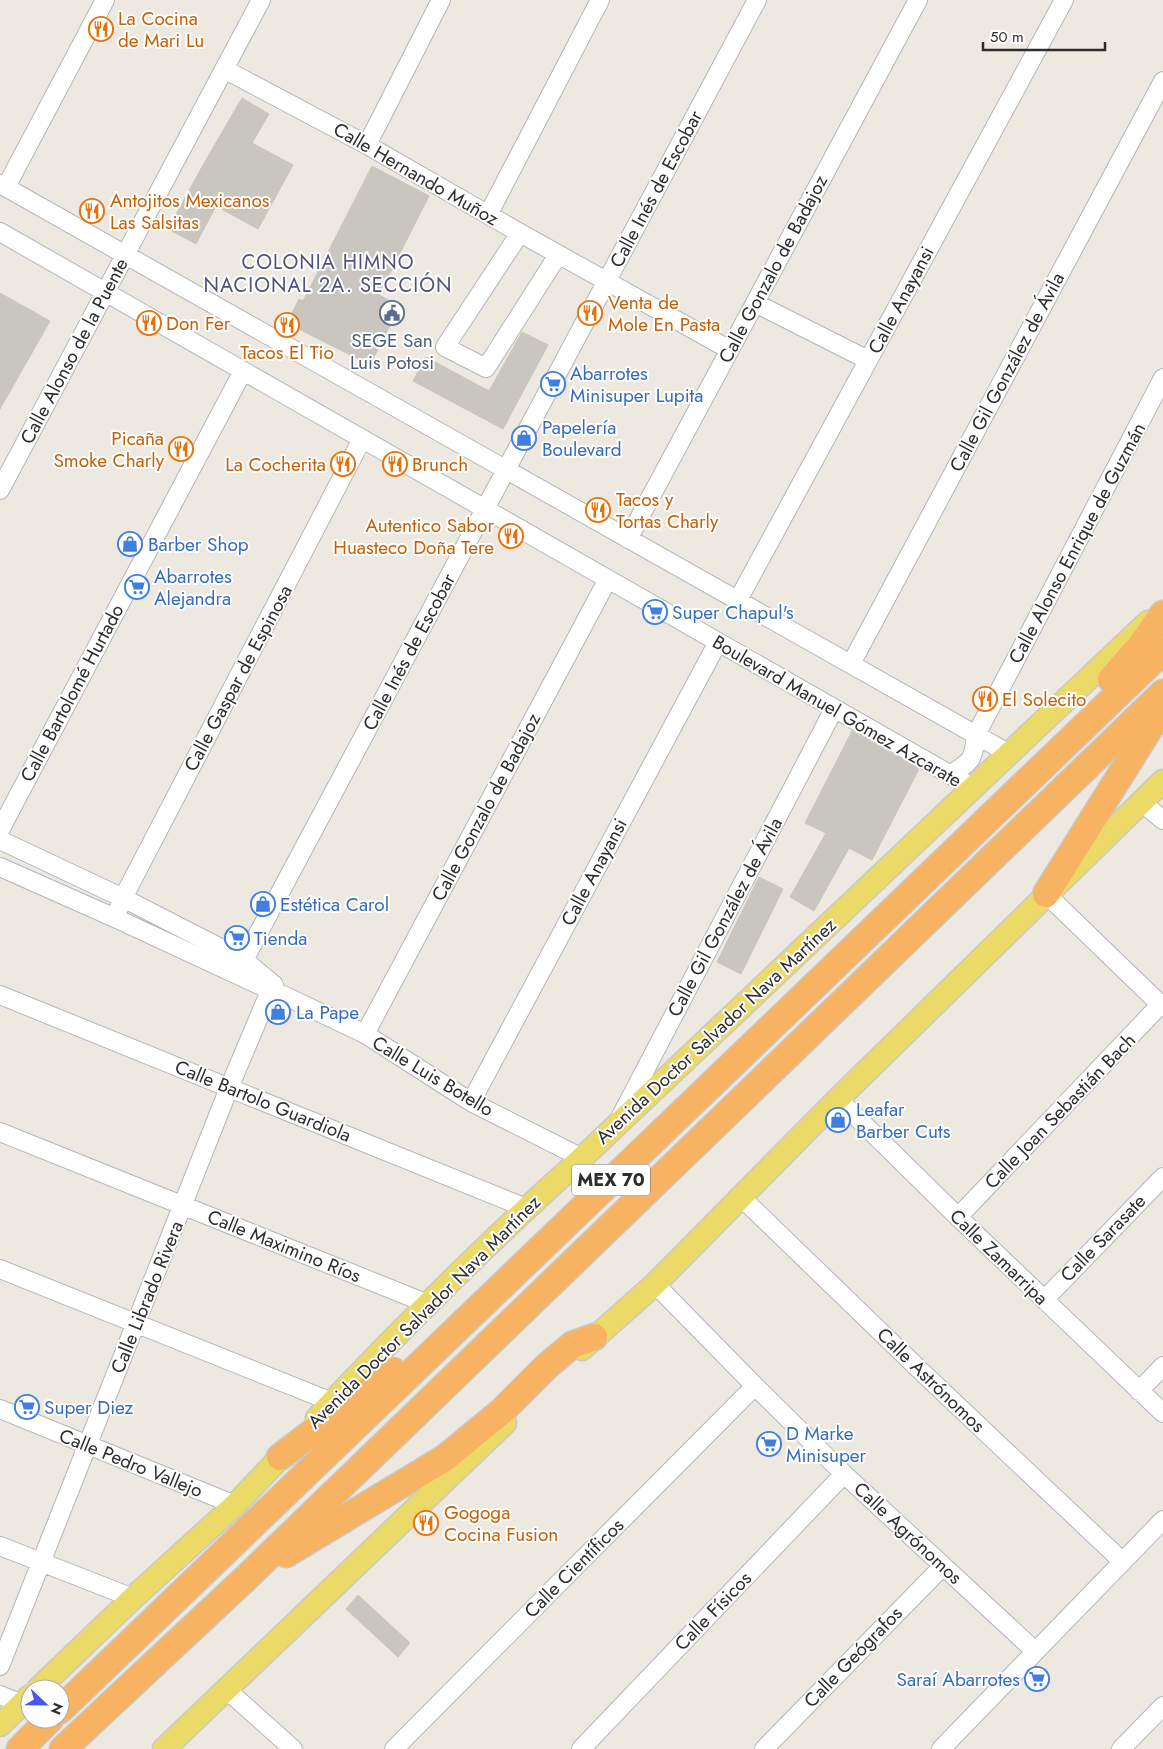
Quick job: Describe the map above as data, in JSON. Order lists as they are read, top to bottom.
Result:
{
  "streets": {
    "highway": ["Avenida Doctor Salvador Nava Martínez", "MEX 70"],
    "street": [
      "Calle Hernando Muñoz",
      "Calle Inés de Escobar",
      "Calle Gonzalo de Badajoz",
      "Calle Anayansi",
      "Calle Alonso de la Puente",
      "Calle Gil González de Ávila",
      "Calle Alonso Enrique de Guzmán",
      "Calle Gaspar de Espinosa",
      "Calle Bartolomé Hurtado",
      "Boulevard Manuel Gómez Azcarate",
      "Calle Luis Botello",
      "Calle Bartolo Guardiola",
      "Calle Joan Sebastián Bach",
      "Calle Sarasate",
      "Calle Maximino Ríos",
      "Calle Zamarripa",
      "Calle Librado Rivera",
      "Calle Astrónomos",
      "Calle Pedro Vallejo",
      "Calle Agrónomos",
      "Calle Científicos",
      "Calle Físicos",
      "Calle Geógrafos"
    ]
  },
  "crossings": [
    ["Calle Hernando Muñoz", "Calle Inés de Escobar"],
    ["Calle Hernando Muñoz", "Calle Gonzalo de Badajoz"],
    ["Calle Hernando Muñoz", "Calle Alonso de la Puente"],
    ["Calle Inés de Escobar", "Boulevard Manuel Gómez Azcarate"],
    ["Calle Inés de Escobar", "Calle Luis Botello"],
    ["Calle Gonzalo de Badajoz", "Boulevard Manuel Gómez Azcarate"],
    ["Calle Gonzalo de Badajoz", "Calle Luis Botello"],
    ["Calle Anayansi", "Boulevard Manuel Gómez Azcarate"],
    ["Calle Anayansi", "Calle Luis Botello"],
    ["Calle Alonso de la Puente", "Boulevard Manuel Gómez Azcarate"],
    ["Calle Gil González de Ávila", "Boulevard Manuel Gómez Azcarate"],
    ["Calle Gil González de Ávila", "Avenida Doctor Salvador Nava Martínez"],
    ["Calle Alonso Enrique de Guzmán", "Boulevard Manuel Gómez Azcarate"],
    ["Calle Gaspar de Espinosa", "Boulevard Manuel Gómez Azcarate"],
    ["Calle Gaspar de Espinosa", "Calle Luis Botello"],
    ["Calle Bartolomé Hurtado", "Boulevard Manuel Gómez Azcarate"],
    ["Boulevard Manuel Gómez Azcarate", "Avenida Doctor Salvador Nava Martínez"],
    ["Avenida Doctor Salvador Nava Martínez", "Calle Luis Botello"],
    ["Avenida Doctor Salvador Nava Martínez", "Calle Bartolo Guardiola"],
    ["Avenida Doctor Salvador Nava Martínez", "Calle Maximino Ríos"],
    ["Avenida Doctor Salvador Nava Martínez", "Calle Pedro Vallejo"],
    ["Calle Luis Botello", "Calle Librado Rivera"],
    ["Calle Bartolo Guardiola", "Calle Librado Rivera"],
    ["Calle Joan Sebastián Bach", "Calle Zamarripa"],
    ["Calle Sarasate", "Calle Zamarripa"],
    ["Calle Maximino Ríos", "Calle Librado Rivera"],
    ["Calle Librado Rivera", "Calle Pedro Vallejo"],
    ["Calle Agrónomos", "Calle Científicos"],
    ["Calle Agrónomos", "Calle Físicos"],
    ["Calle Agrónomos", "Calle Geógrafos"]
  ],
  "districts": ["COLONIA HIMNO NACIONAL 2A. SECCIÓN"],
  "places": {
    "restaurant": [
      "La Cocina de Mari Lu",
      "Antojitos Mexicanos Las Salsitas",
      "Venta de Mole En Pasta",
      "Don Fer",
      "Tacos El Tio",
      "Picaña Smoke Charly",
      "La Cocherita",
      "Brunch",
      "Tacos y Tortas Charly",
      "Autentico Sabor Huasteco Doña Tere",
      "El Solecito",
      "Gogoga Cocina Fusion"
    ],
    "public building": ["SEGE San Luis Potosi"],
    "supermarket": [
      "Abarrotes Minisuper Lupita",
      "Abarrotes Alejandra",
      "Super Chapul's",
      "Tienda",
      "Super Diez",
      "D Marke Minisuper",
      "Saraí Abarrotes"
    ],
    "shop": [
      "Papelería Boulevard",
      "Barber Shop",
      "Estética Carol",
      "La Pape",
      "Leafar Barber Cuts"
    ]
  },
  "scale_bar": "50 m",
  "north": "right"
}
